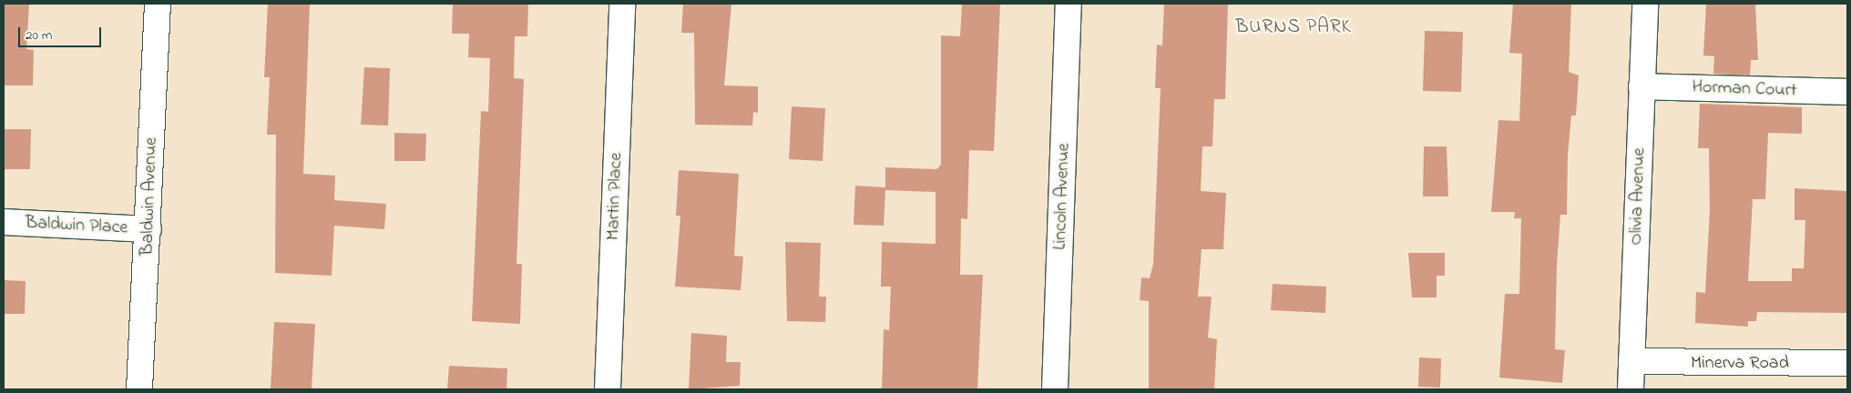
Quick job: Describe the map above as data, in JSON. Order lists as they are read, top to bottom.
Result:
{
  "streets": {
    "street": [
      "Horman Court",
      "Baldwin Avenue",
      "Martin Place",
      "Lincoln Avenue",
      "Olivia Avenue",
      "Baldwin Place",
      "Minerva Road"
    ]
  },
  "crossings": [
    ["Horman Court", "Olivia Avenue"],
    ["Baldwin Avenue", "Baldwin Place"],
    ["Olivia Avenue", "Minerva Road"]
  ],
  "districts": ["BURNS PARK"],
  "scale_bar": "20 m"
}
